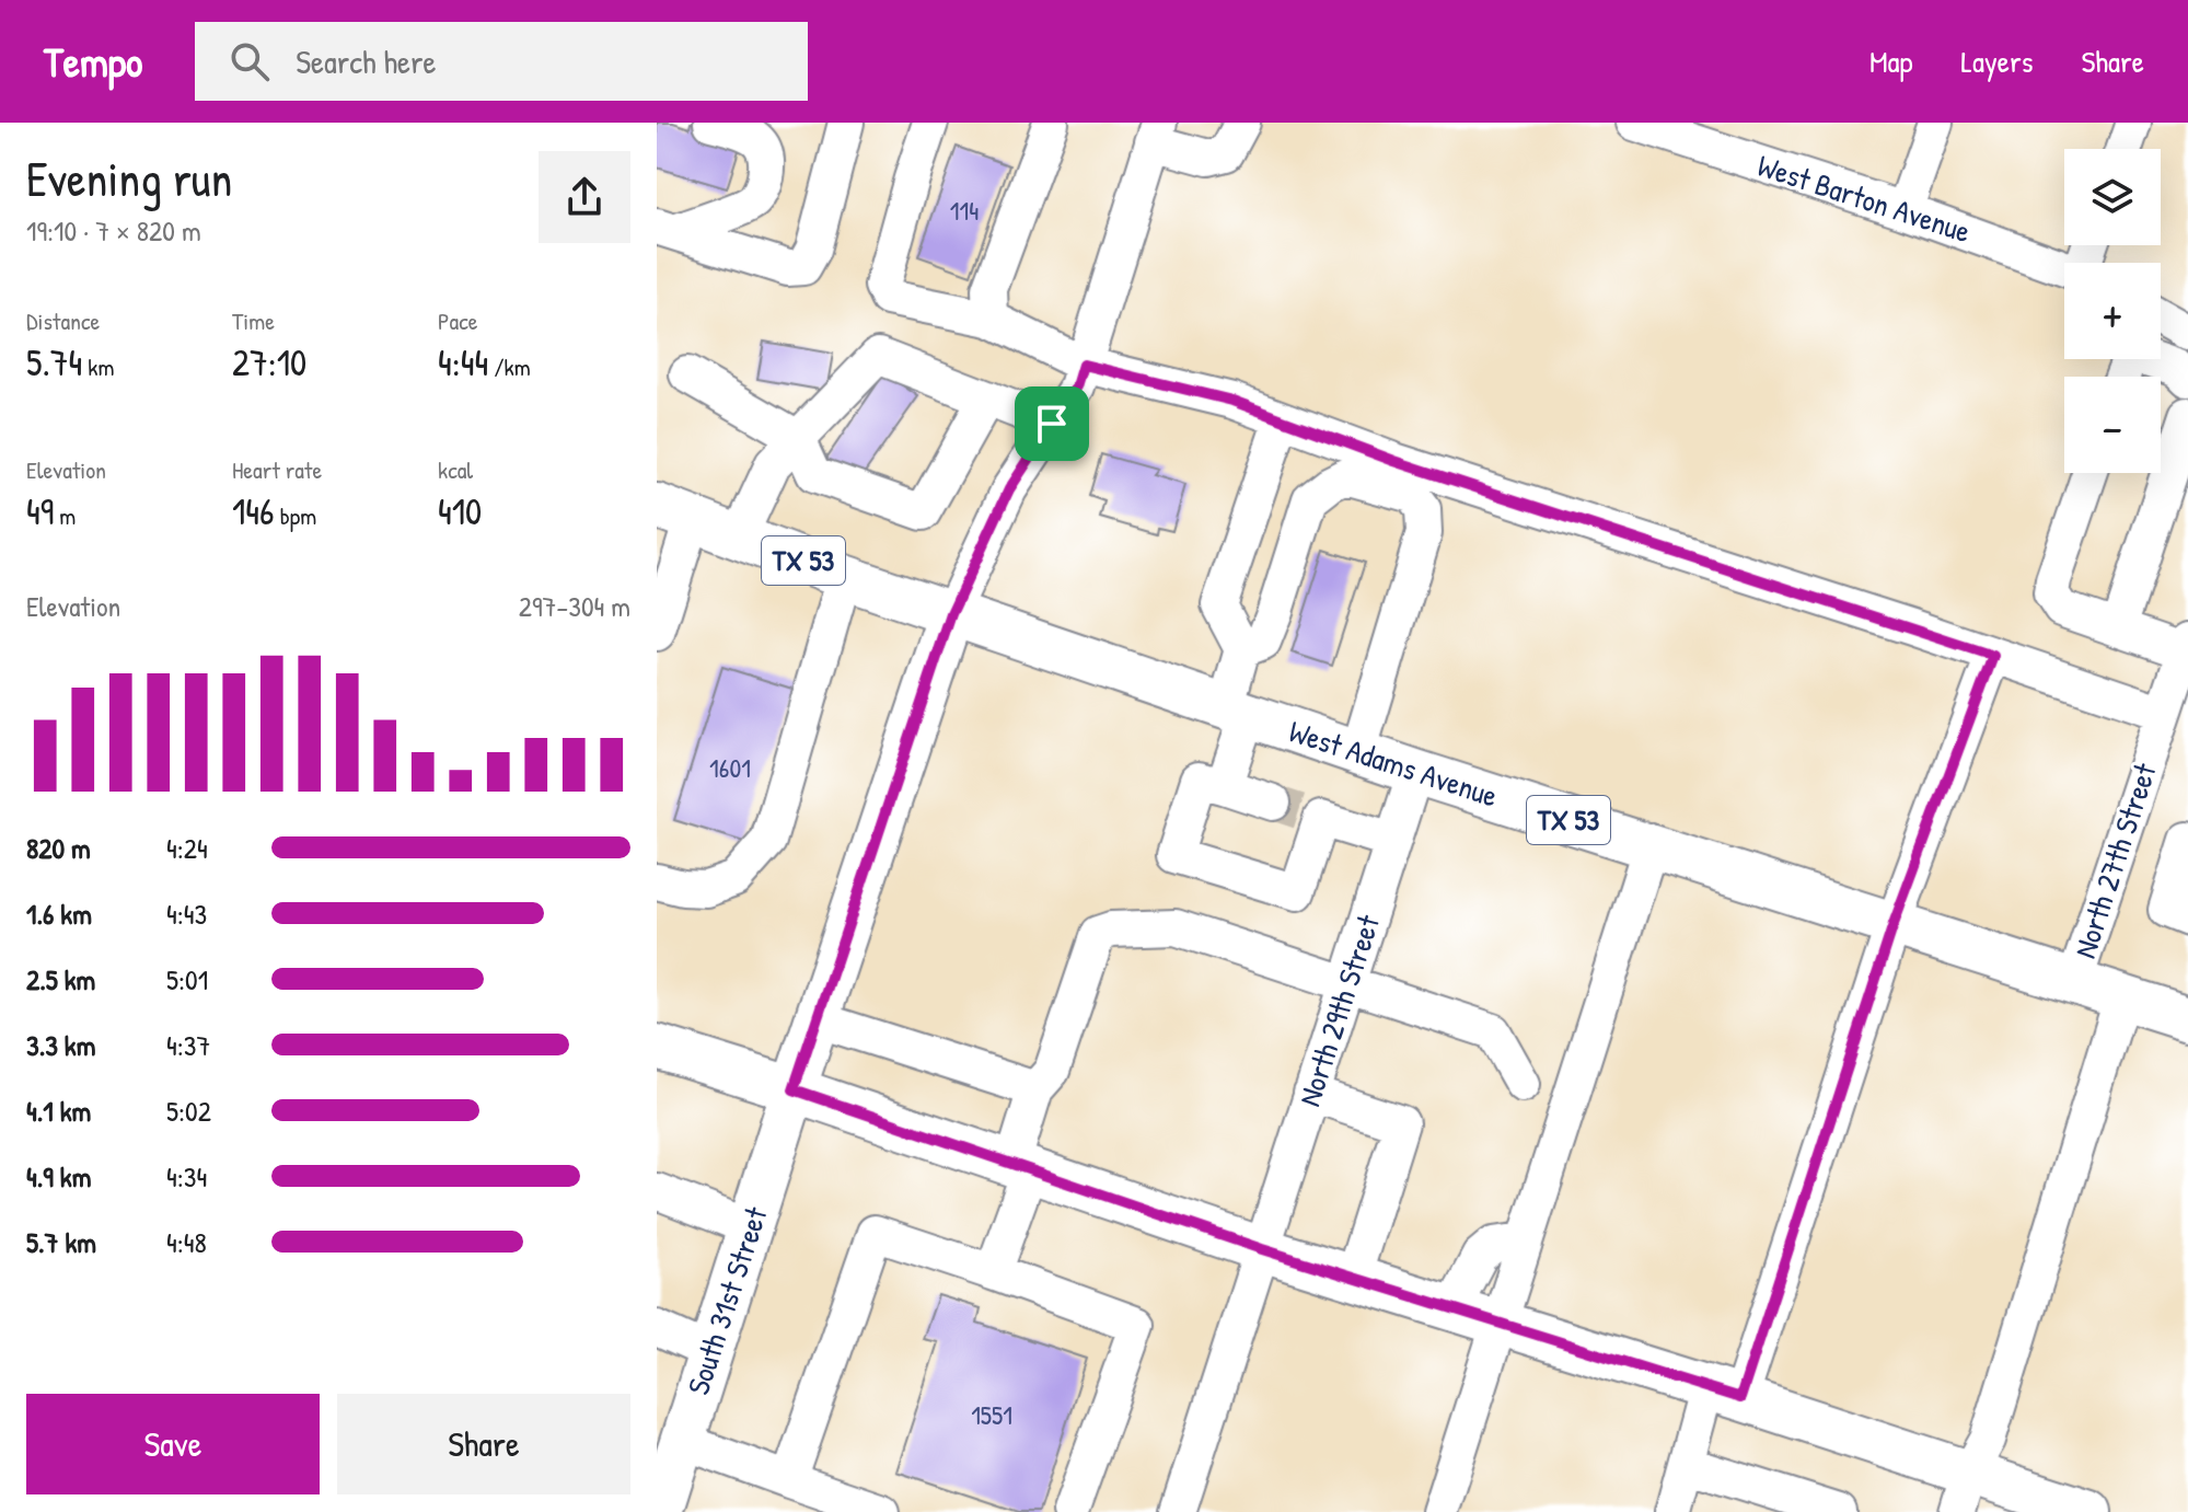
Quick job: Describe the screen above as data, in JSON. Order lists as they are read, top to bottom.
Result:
{
  "streets": {
    "main road": ["TX 53", "West Adams Avenue", "South 31st Street"],
    "street": ["West Barton Avenue", "North 27th Street", "North 29th Street"]
  },
  "crossings": [
    ["TX 53", "West Adams Avenue"],
    ["TX 53", "South 31st Street"],
    ["West Adams Avenue", "North 27th Street"],
    ["West Adams Avenue", "North 29th Street"],
    ["West Adams Avenue", "South 31st Street"]
  ],
  "house_numbers": ["114", "1601", "1551"],
  "page": {
    "header": "Tempo",
    "search": "Search here",
    "nav": ["Map", "Layers", "Share"],
    "heading": ["Evening run", "19:10 · 7 × 820 m"],
    "map_buttons": ["+", "−"],
    "stats": [
      ["Distance", "5.74 km"],
      ["Time", "27:10"],
      ["Pace", "4:44 /km"],
      ["Elevation", "49 m"],
      ["Heart rate", "146 bpm"],
      ["kcal", "410"]
    ],
    "chart": ["Elevation", "297–304 m"],
    "list": [
      {
        "name": "820 m",
        "note": "4:24"
      },
      {
        "name": "1.6 km",
        "note": "4:43"
      },
      {
        "name": "2.5 km",
        "note": "5:01"
      },
      {
        "name": "3.3 km",
        "note": "4:37"
      },
      {
        "name": "4.1 km",
        "note": "5:02"
      },
      {
        "name": "4.9 km",
        "note": "4:34"
      },
      {
        "name": "5.7 km",
        "note": "4:48"
      }
    ],
    "buttons": ["Save", "Share"]
  }
}
